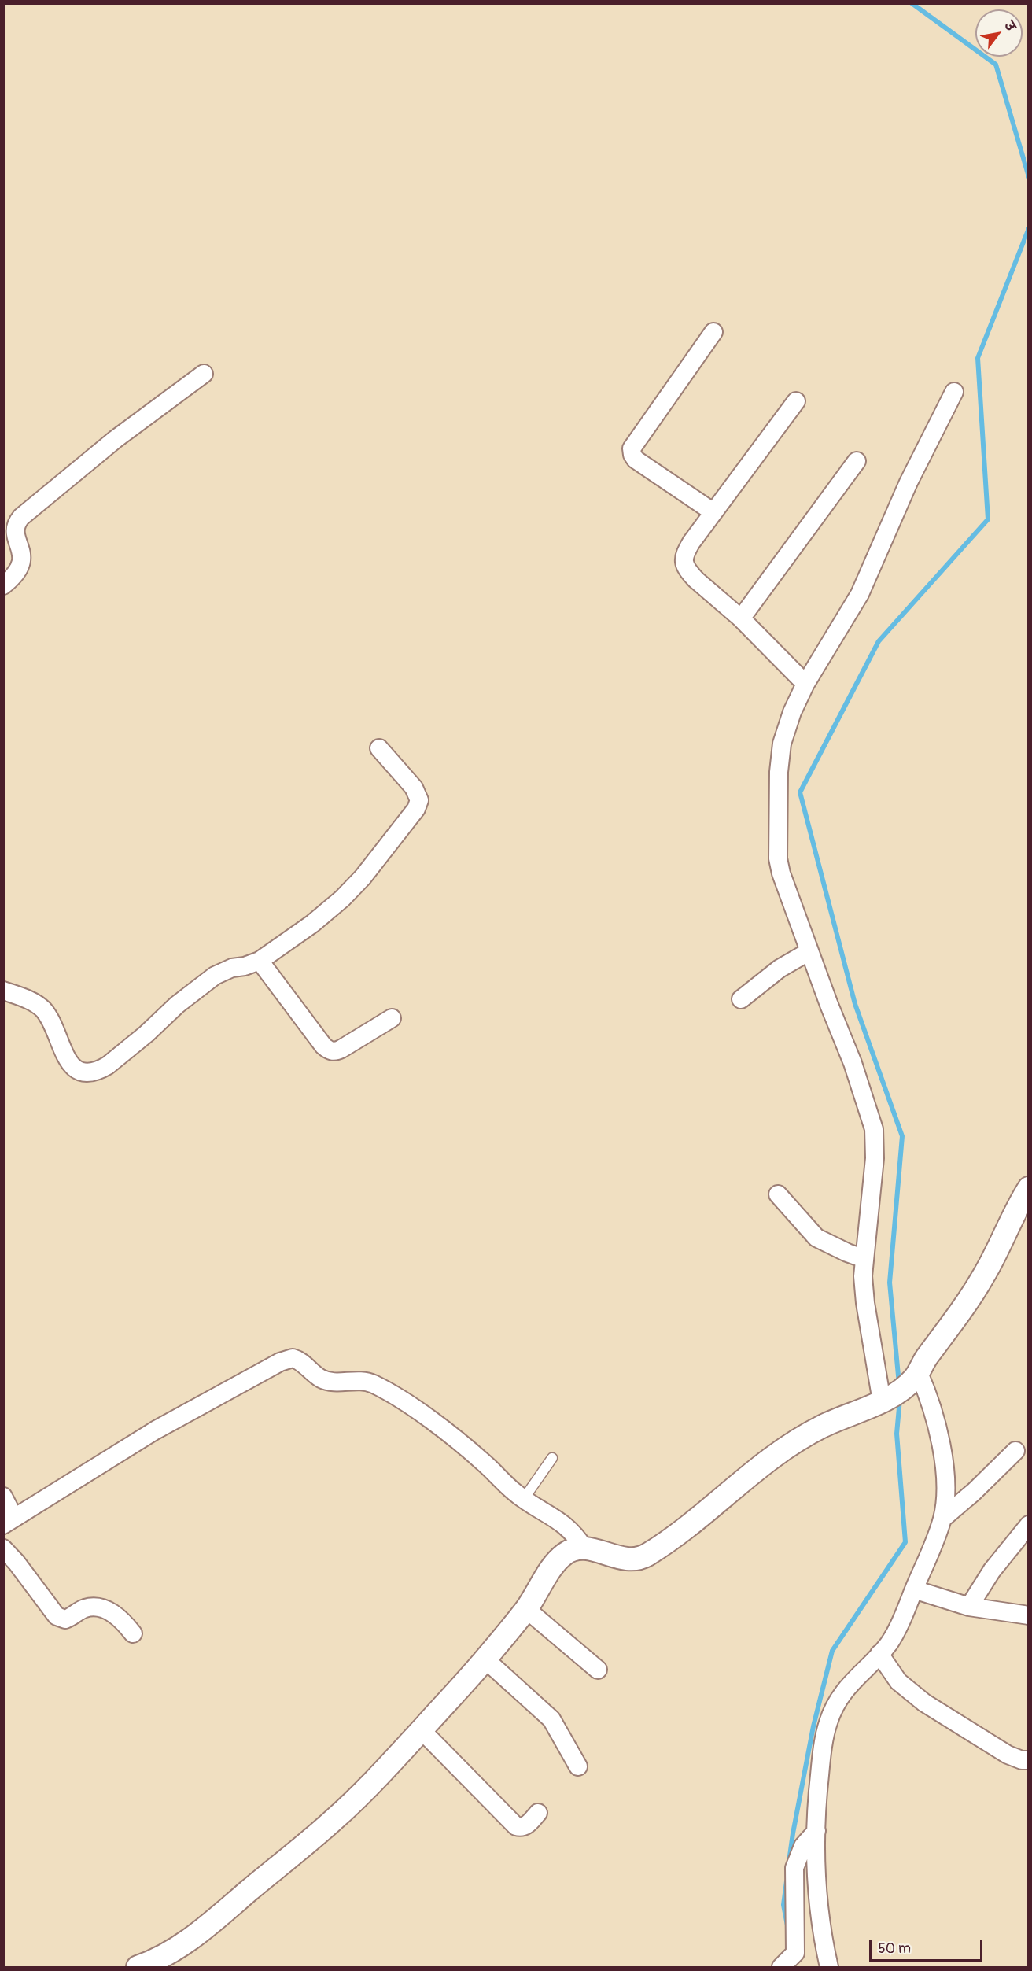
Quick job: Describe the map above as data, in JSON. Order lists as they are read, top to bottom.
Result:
{
  "scale_bar": "50 m",
  "north": "top right"
}
